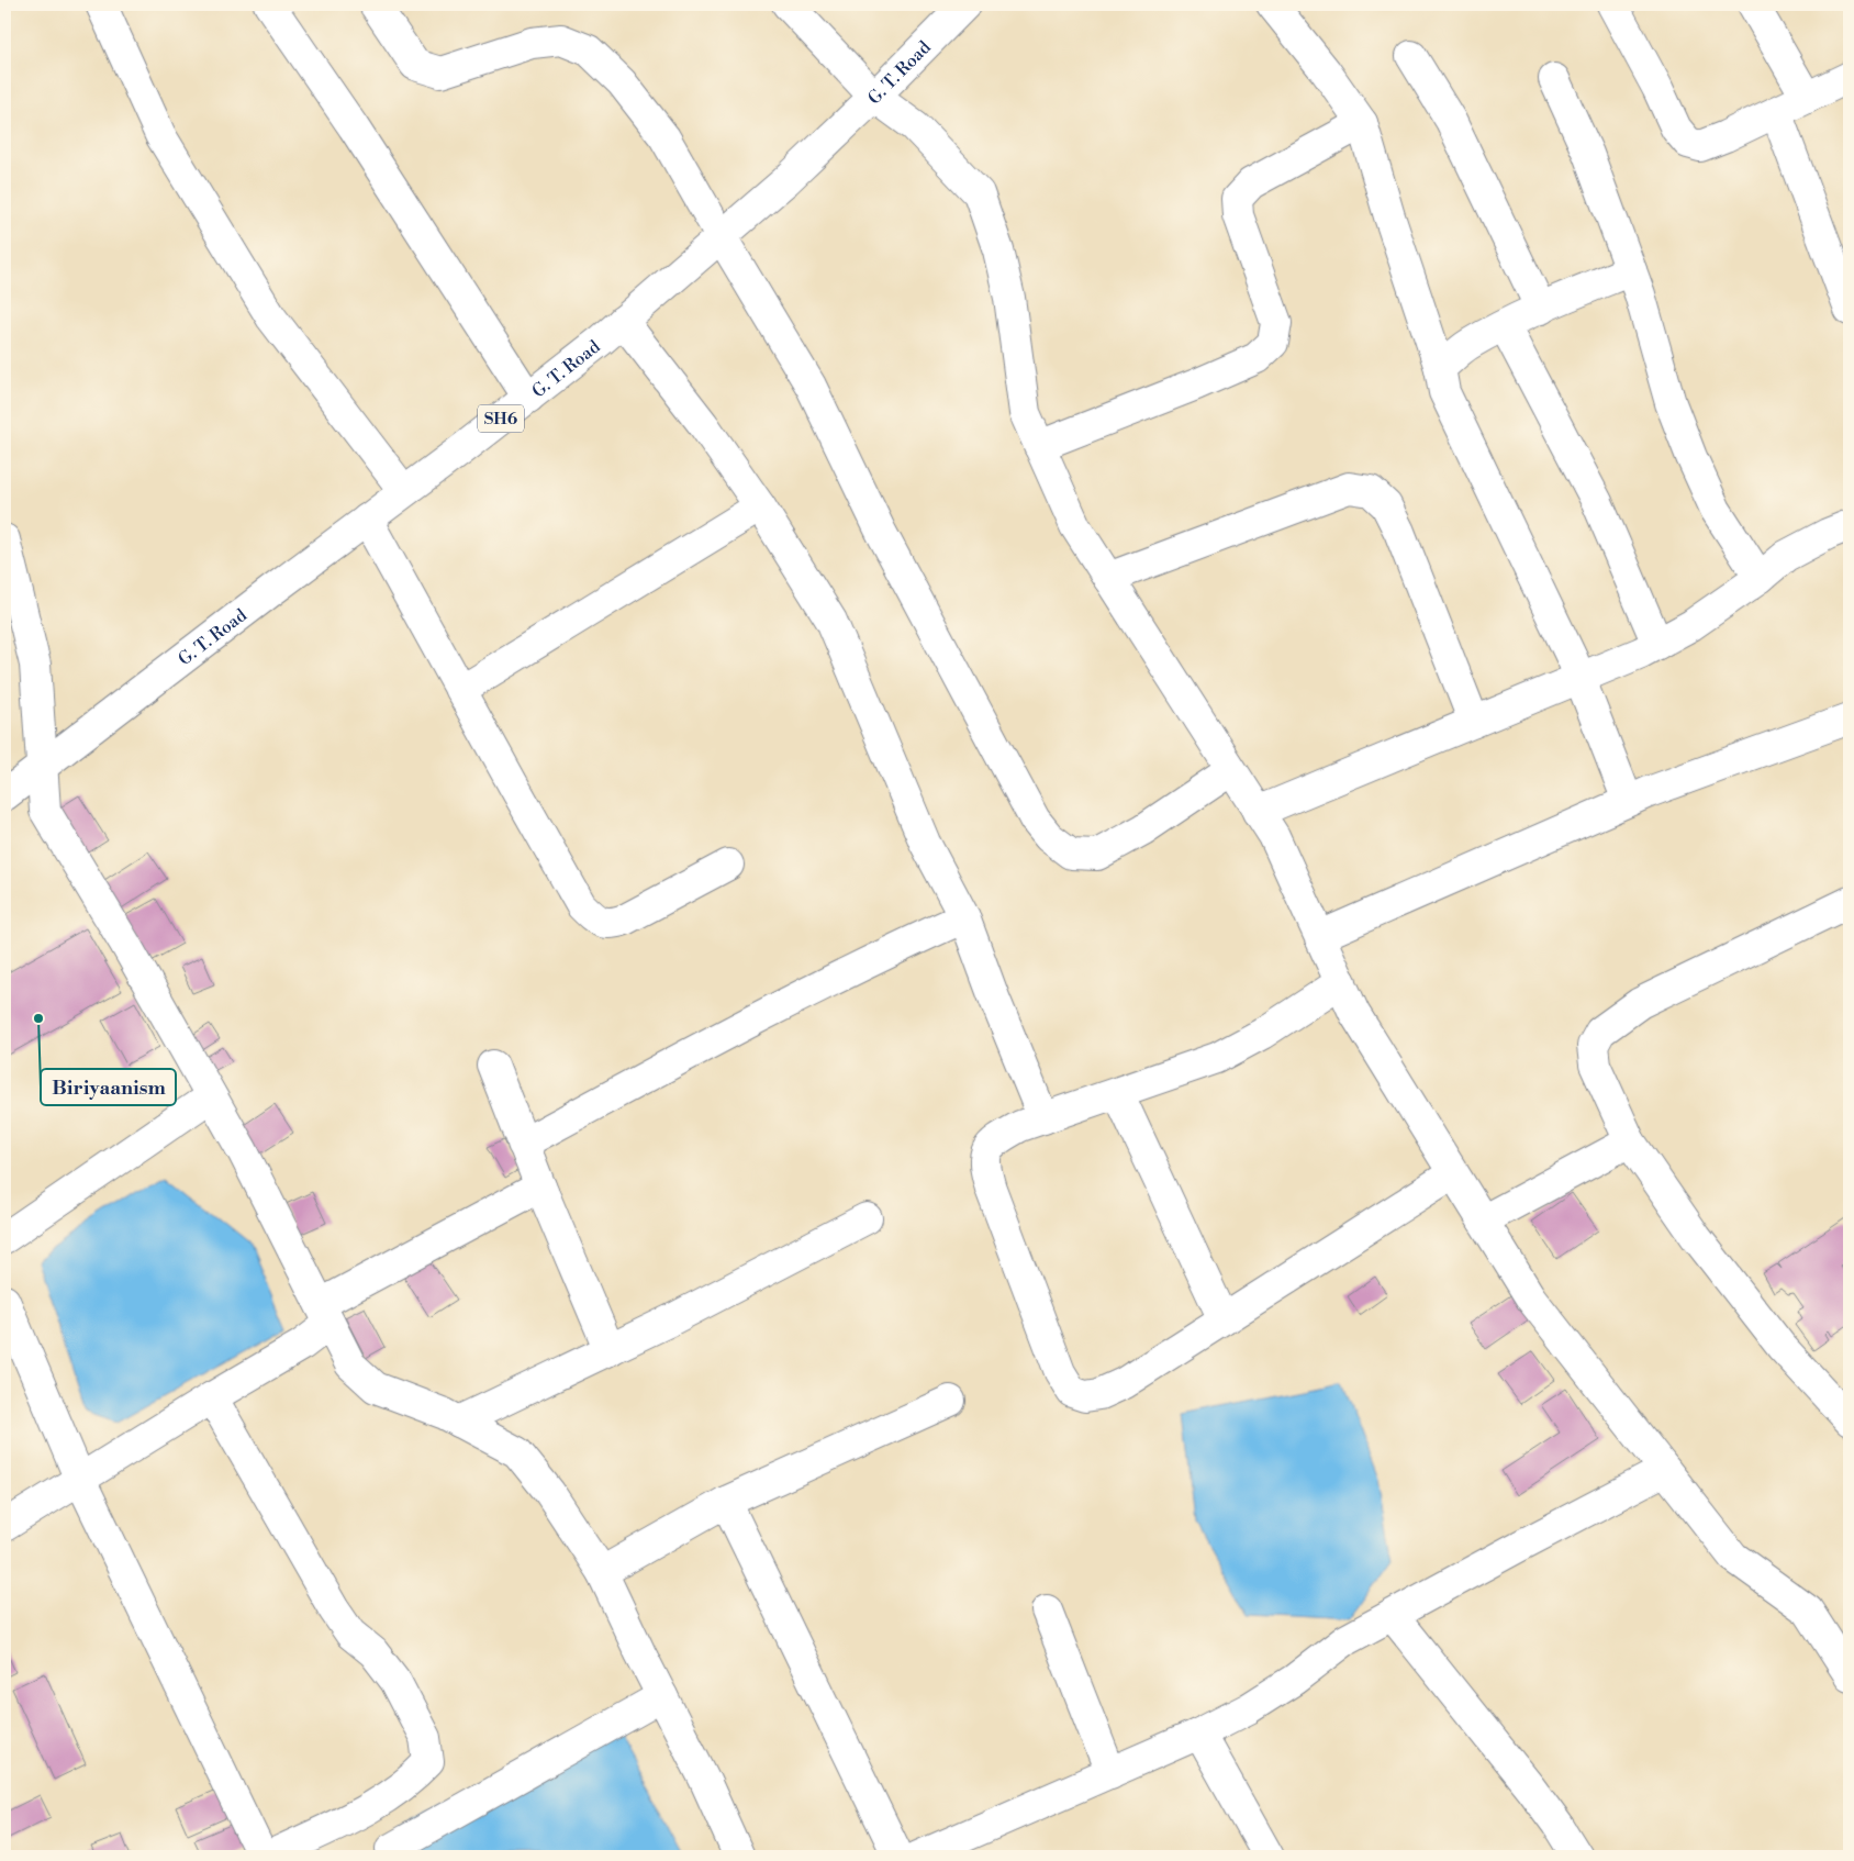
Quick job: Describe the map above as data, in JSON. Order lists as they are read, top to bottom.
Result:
{
  "streets": {
    "street": ["G. T. Road", "SH6"]
  },
  "places": ["Biriyaanism"]
}
